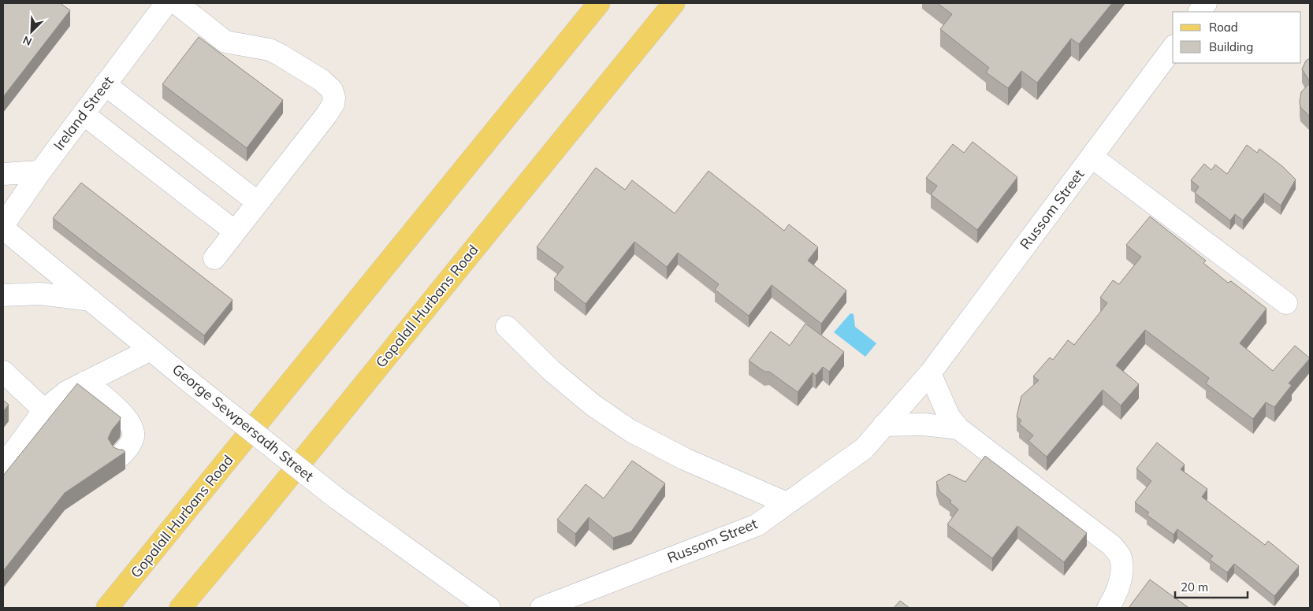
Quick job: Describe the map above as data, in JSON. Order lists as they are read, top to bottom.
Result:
{
  "streets": {
    "main road": ["Gopalall Hurbans Road"],
    "street": ["Ireland Street", "Russom Street", "George Sewpersadh Street"]
  },
  "legend": ["Road", "Building"],
  "scale_bar": "20 m",
  "north": "bottom left"
}
